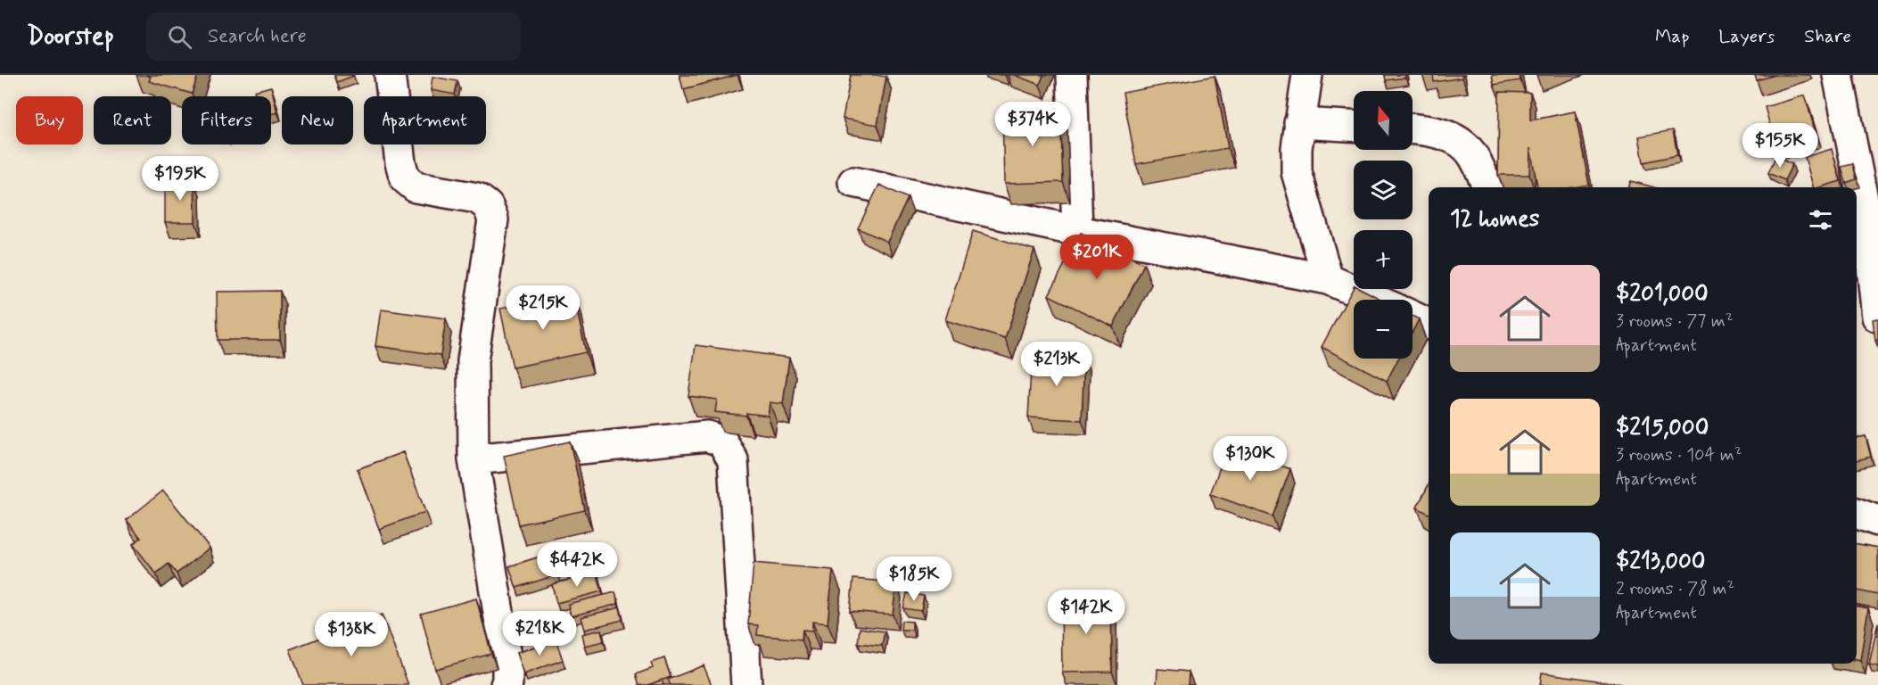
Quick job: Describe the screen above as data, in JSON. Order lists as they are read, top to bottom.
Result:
{
  "north": "top",
  "page": {
    "header": "Doorstep",
    "search": "Search here",
    "nav": ["Map", "Layers", "Share"],
    "map_buttons": ["+", "−"],
    "chip": [
      "Buy",
      "Rent",
      "Filters",
      "New",
      "Apartment"
    ],
    "price": [
      "$374K",
      "$155K",
      "$195K",
      "$201K",
      "$215K",
      "$213K",
      "$130K",
      "$442K",
      "$185K",
      "$142K",
      "$218K",
      "$138K"
    ],
    "heading": "12 homes",
    "list": [
      {
        "name": "$201,000",
        "note": "3 rooms · 77 m² · Apartment"
      },
      {
        "name": "$215,000",
        "note": "3 rooms · 104 m² · Apartment"
      },
      {
        "name": "$213,000",
        "note": "2 rooms · 78 m² · Apartment"
      }
    ]
  }
}
